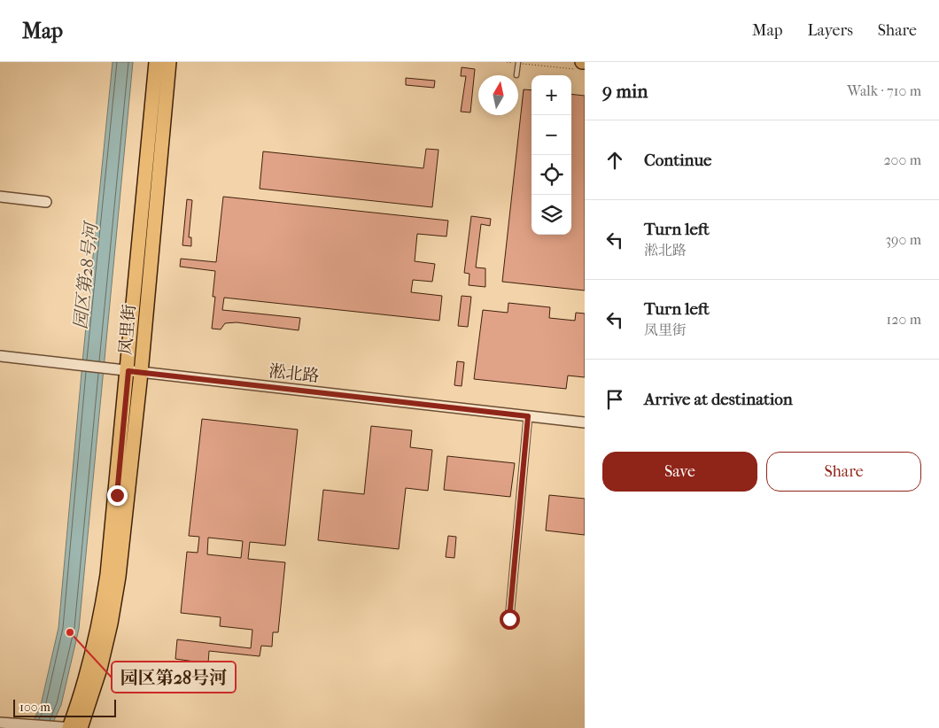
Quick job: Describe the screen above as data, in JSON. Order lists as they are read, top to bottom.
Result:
{
  "streets": {
    "main road": ["凤里街"],
    "street": ["淞北路"]
  },
  "crossings": [
    ["凤里街", "淞北路"]
  ],
  "water": ["园区第28号河"],
  "places": ["园区第28号河"],
  "scale_bar": "100 m",
  "north": "top",
  "page": {
    "header": "Map",
    "nav": ["Map", "Layers", "Share"],
    "heading": ["9 min", "Walk · 710 m"],
    "map_buttons": ["+", "−"],
    "list": [
      ["Continue", "200 m"],
      ["Turn left", "淞北路", "390 m"],
      ["Turn left", "凤里街", "120 m"],
      "Arrive at destination"
    ],
    "buttons": ["Save", "Share"],
    "scale": "100 m"
  }
}
